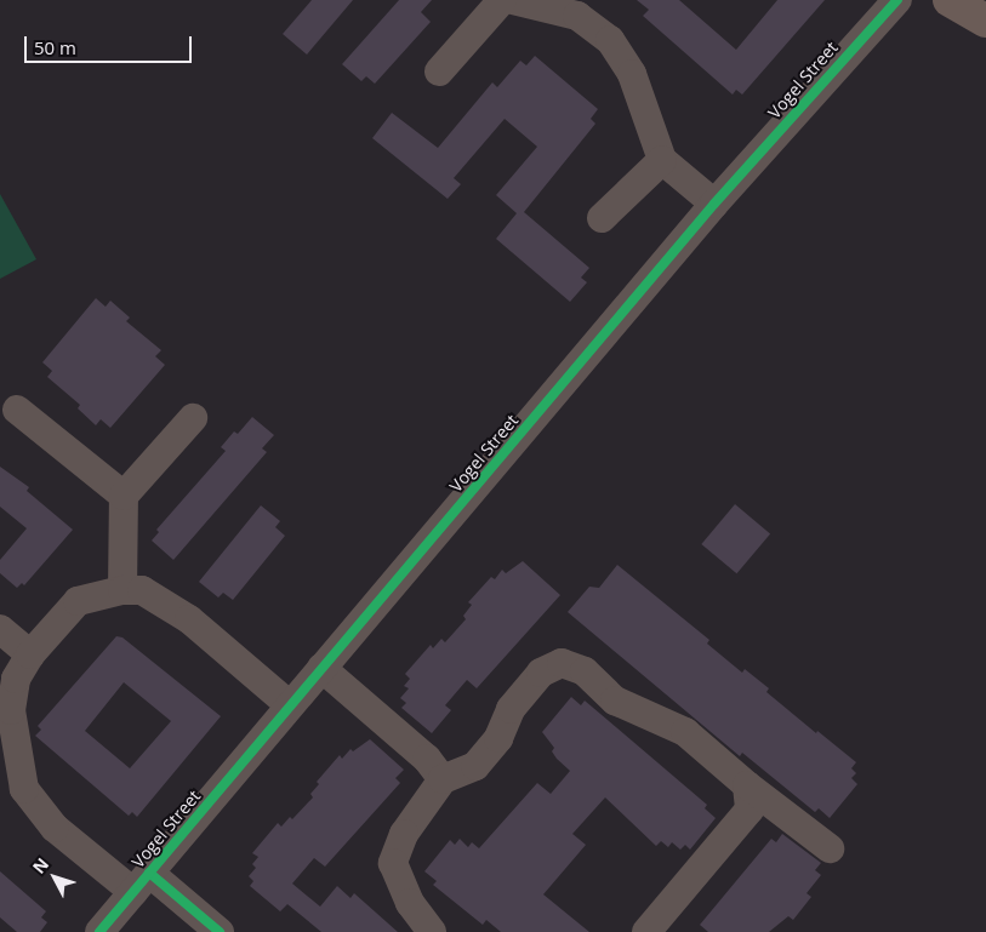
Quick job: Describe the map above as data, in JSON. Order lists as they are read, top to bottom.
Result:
{
  "streets": {
    "street": ["Vogel Street"]
  },
  "scale_bar": "50 m",
  "north": "top left"
}
